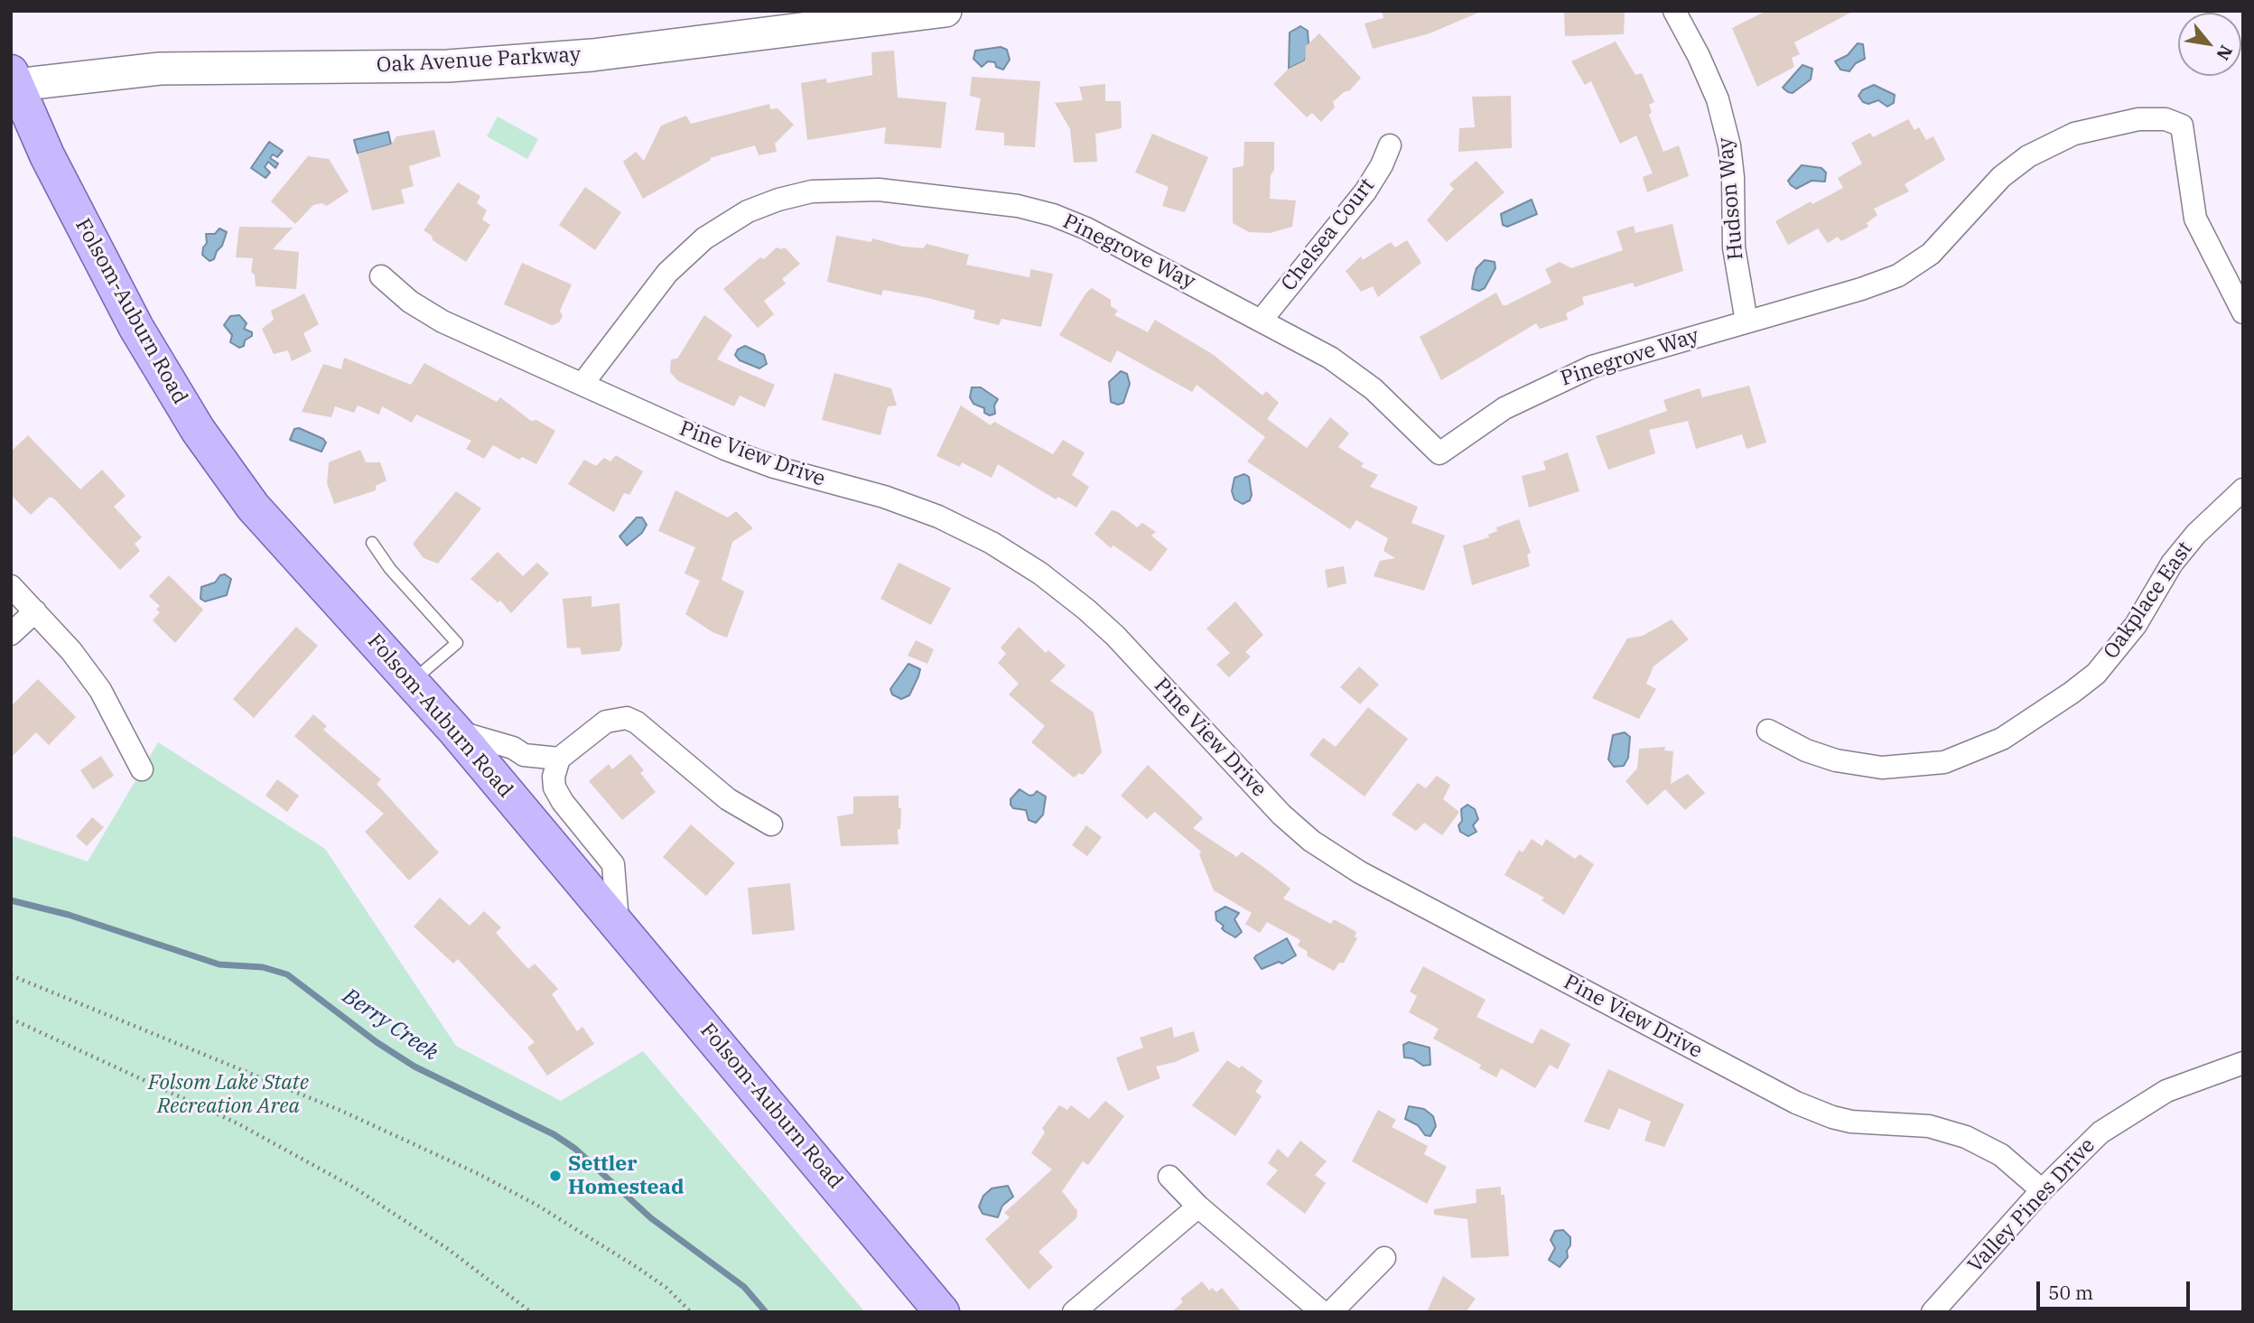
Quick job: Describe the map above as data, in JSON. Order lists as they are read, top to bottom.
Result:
{
  "streets": {
    "main road": ["Oak Avenue Parkway", "Folsom-Auburn Road"],
    "street": [
      "Hudson Way",
      "Chelsea Court",
      "Pinegrove Way",
      "Pine View Drive",
      "Oakplace East",
      "Valley Pines Drive"
    ]
  },
  "crossings": [
    ["Oak Avenue Parkway", "Folsom-Auburn Road"],
    ["Hudson Way", "Pinegrove Way"],
    ["Chelsea Court", "Pinegrove Way"],
    ["Pinegrove Way", "Pine View Drive"],
    ["Pine View Drive", "Valley Pines Drive"]
  ],
  "water": ["Berry Creek"],
  "parks": ["Folsom Lake State Recreation Area"],
  "places": ["Settler Homestead"],
  "scale_bar": "50 m",
  "north": "bottom right"
}
